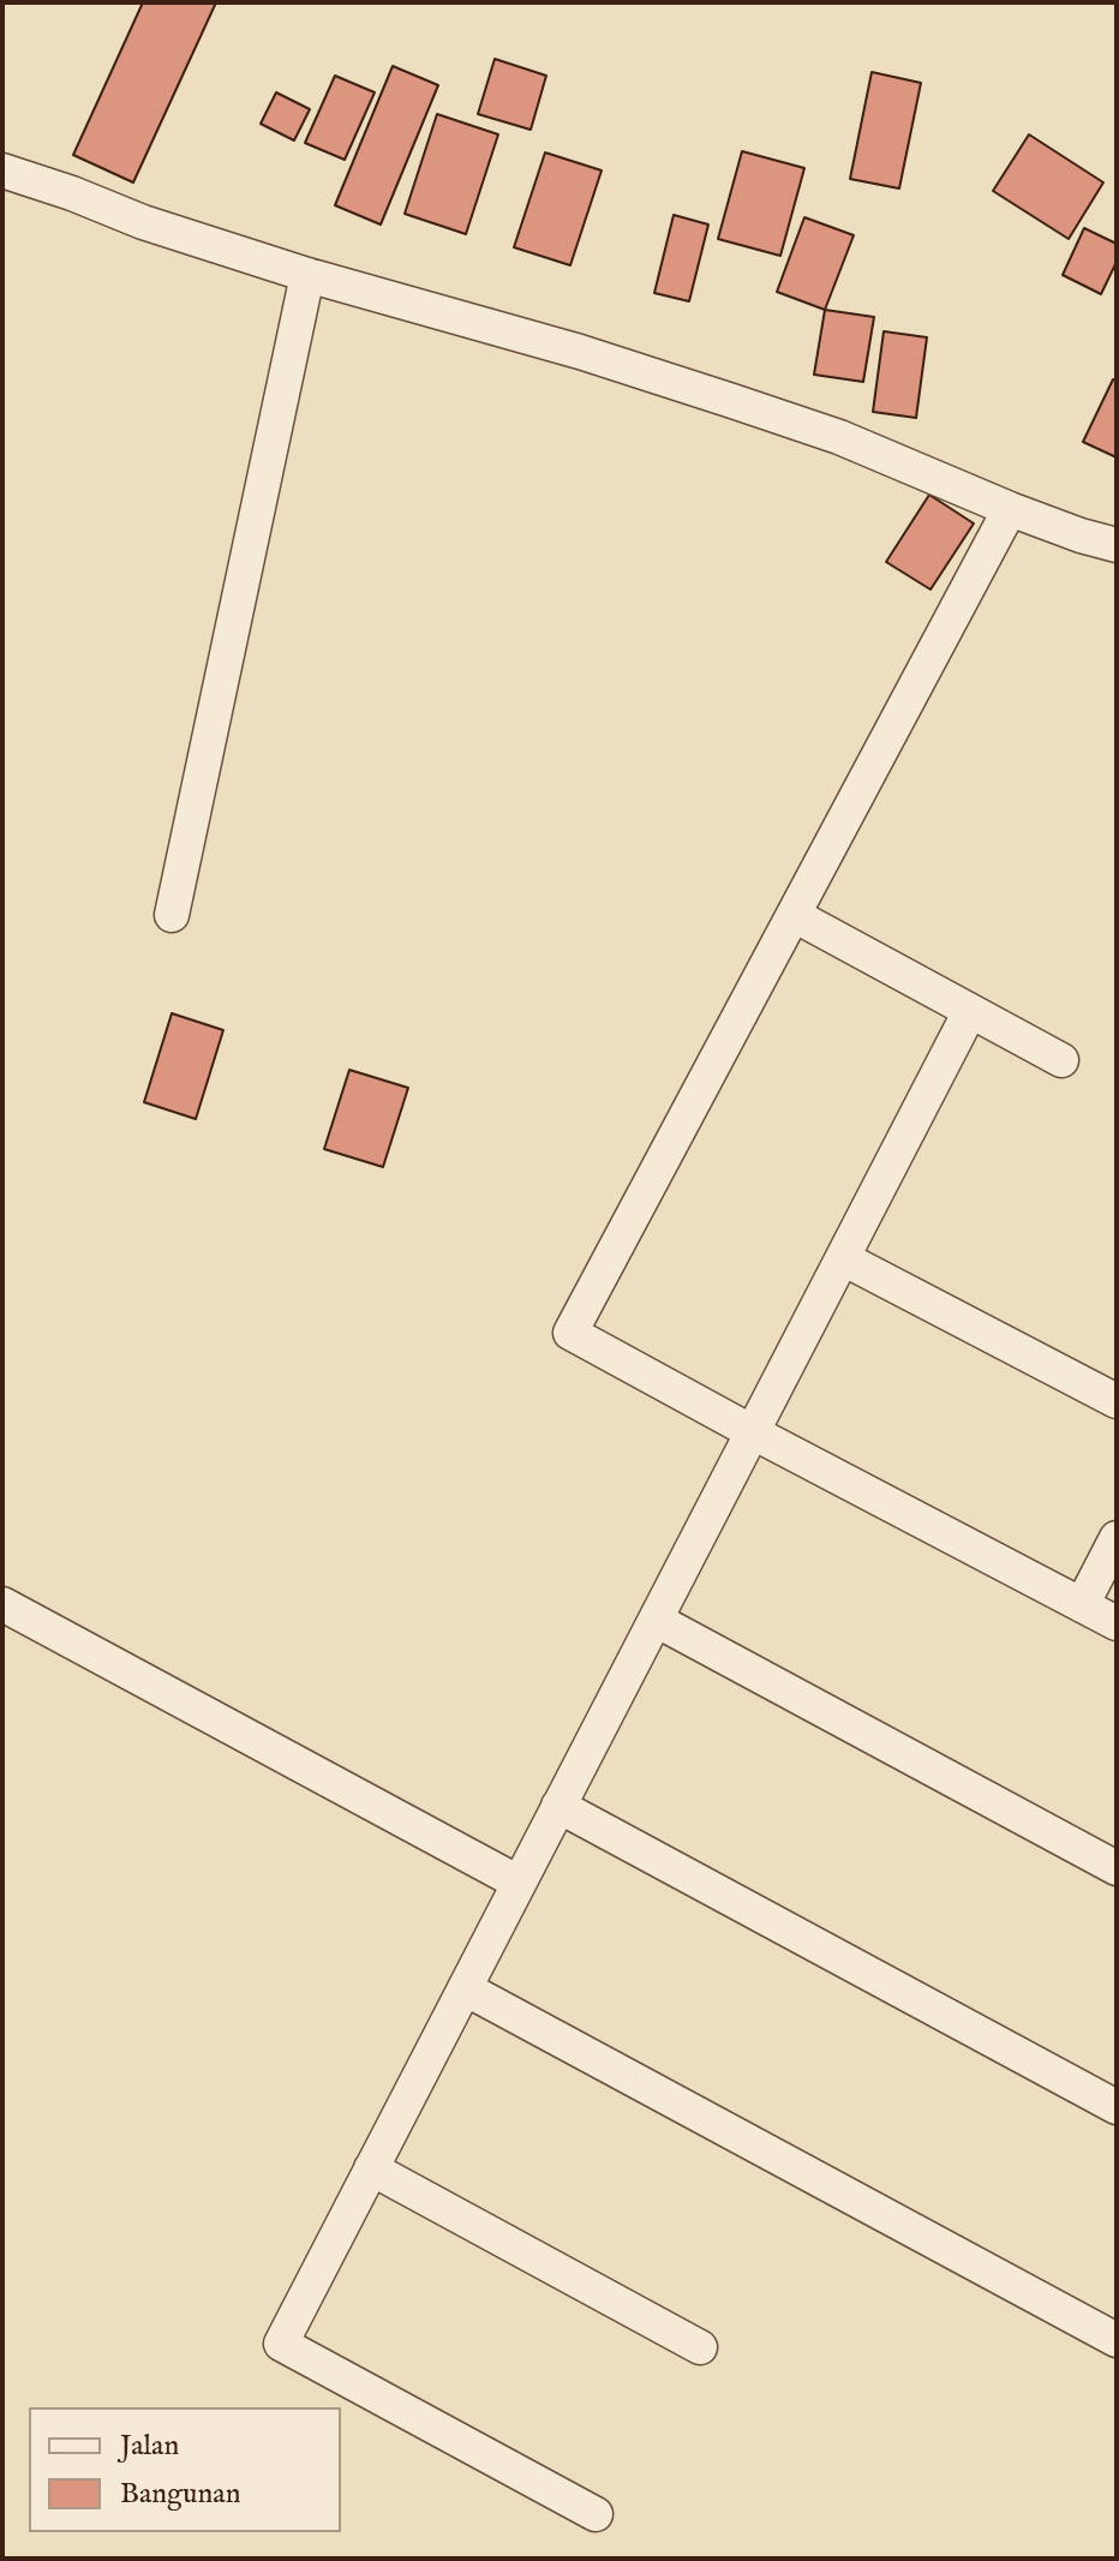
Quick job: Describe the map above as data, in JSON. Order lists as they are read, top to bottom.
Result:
{
  "legend": ["Jalan", "Bangunan"]
}
